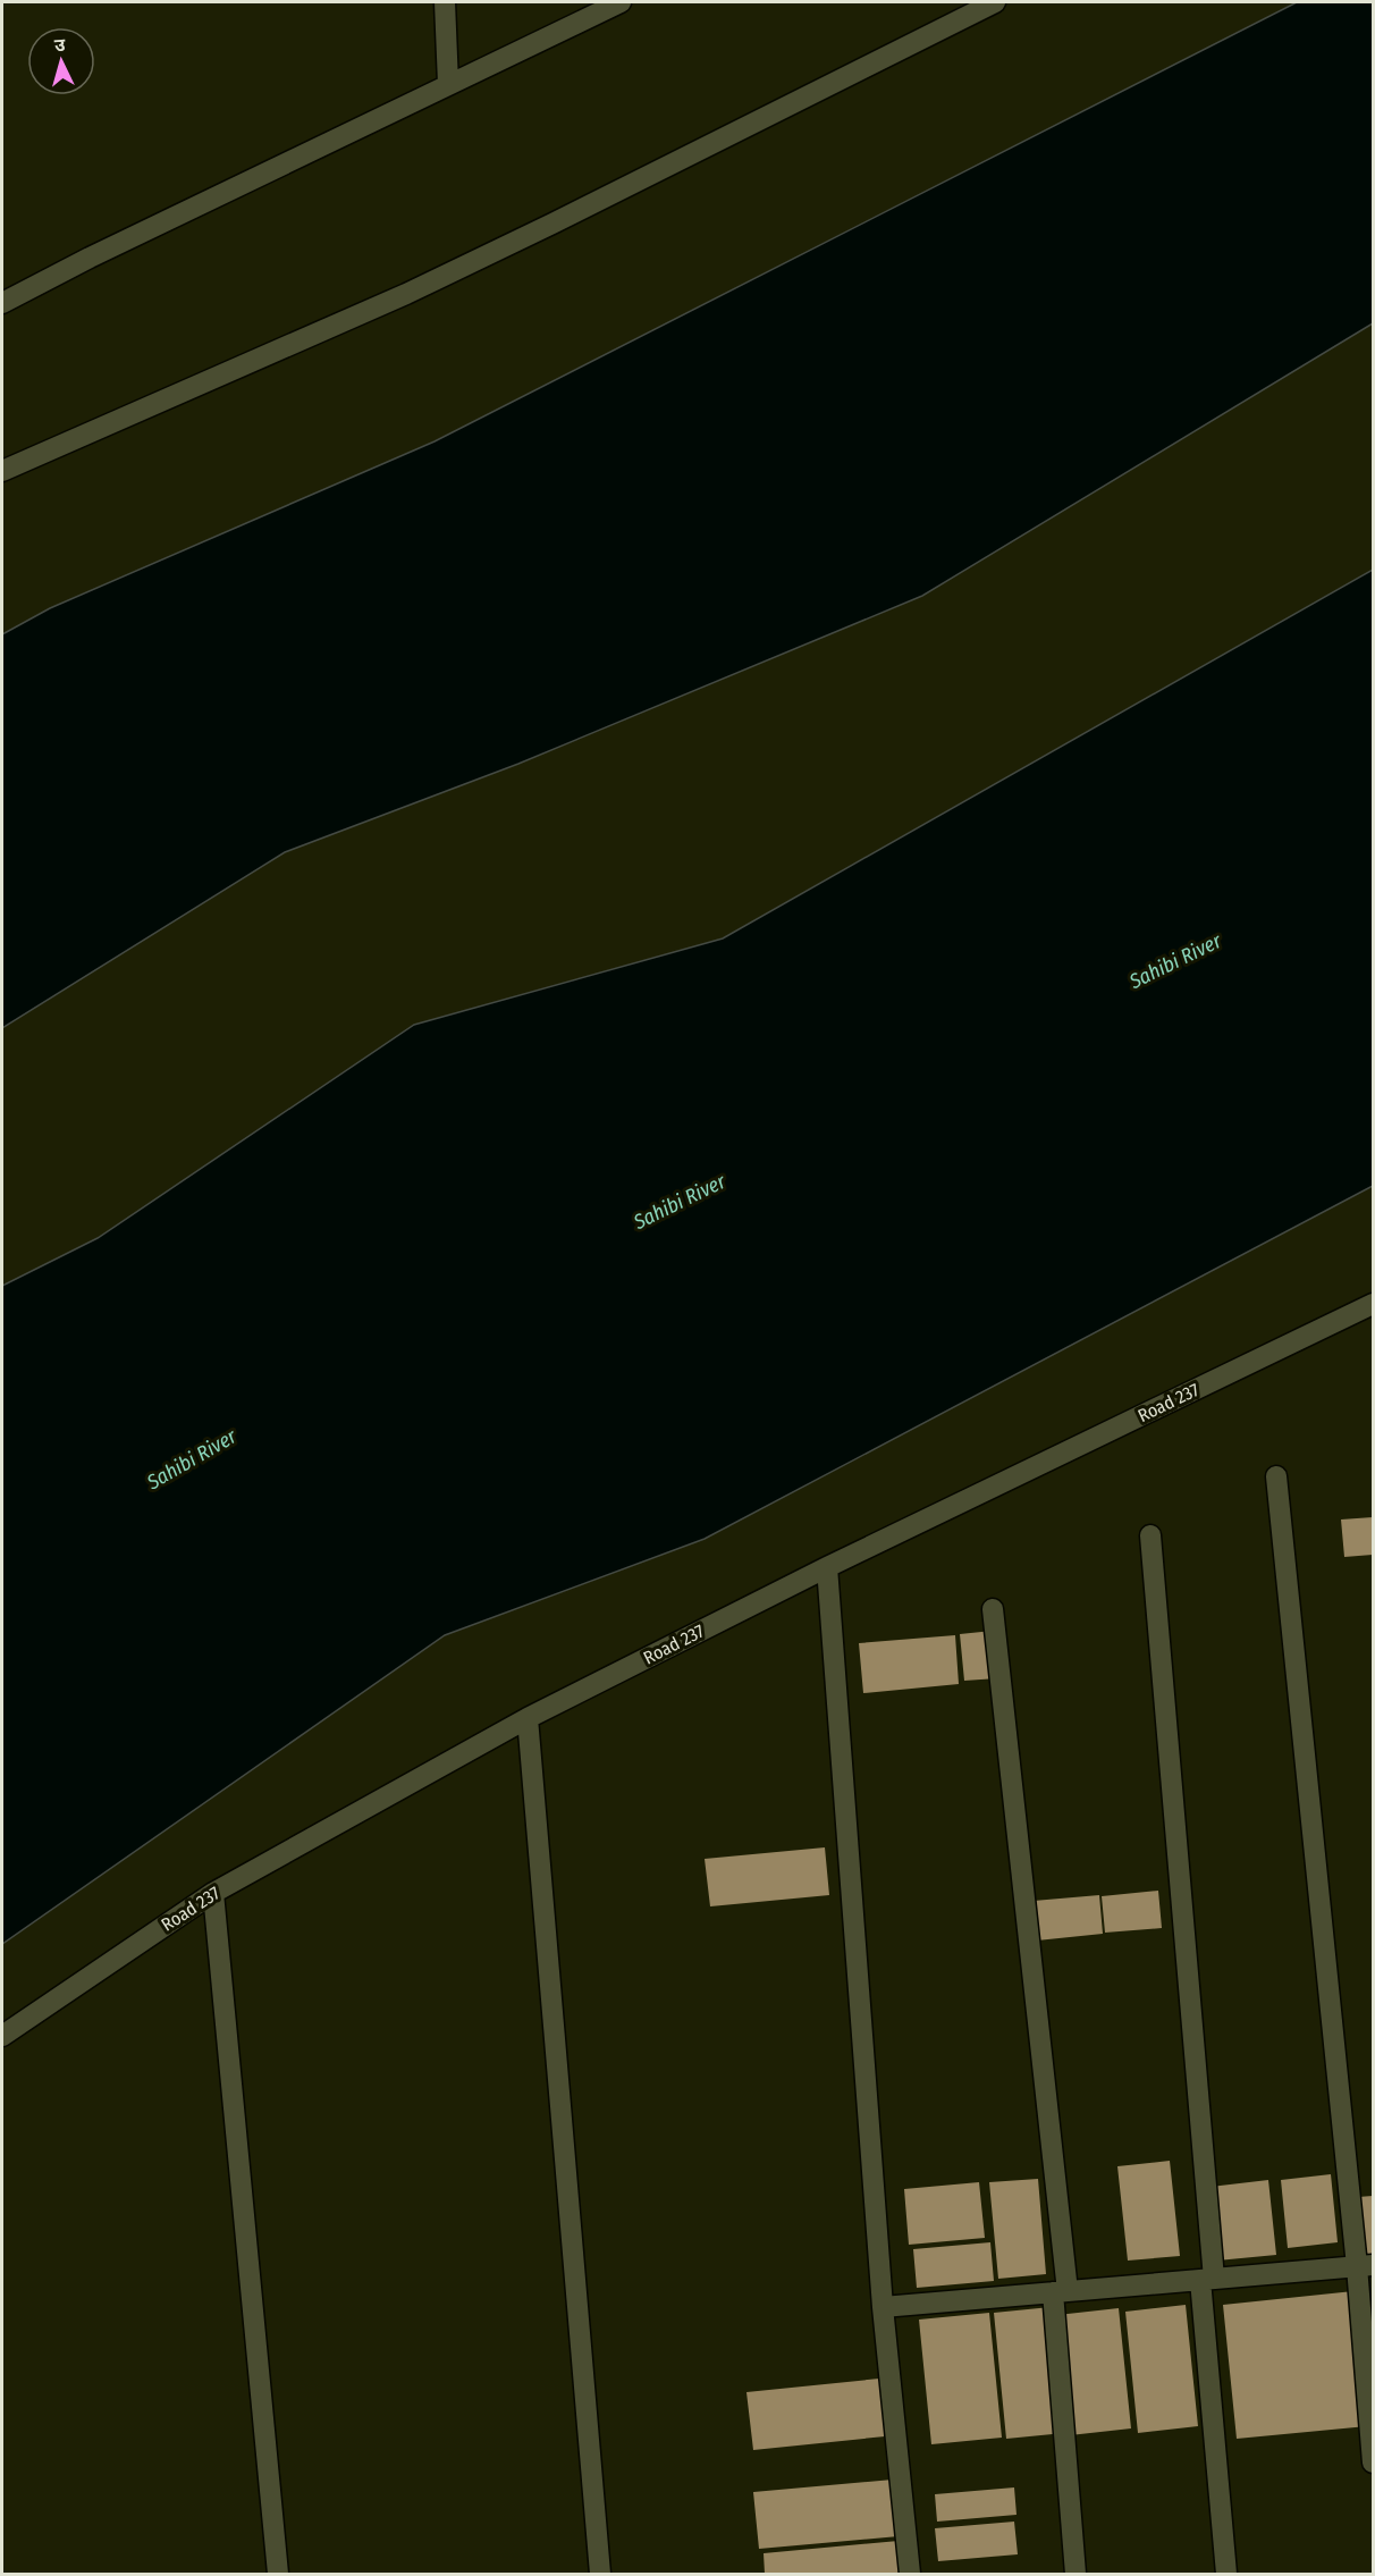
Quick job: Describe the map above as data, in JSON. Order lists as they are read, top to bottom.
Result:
{
  "streets": {
    "street": ["Road 237"]
  },
  "water": ["Sahibi River"],
  "north": "top"
}
